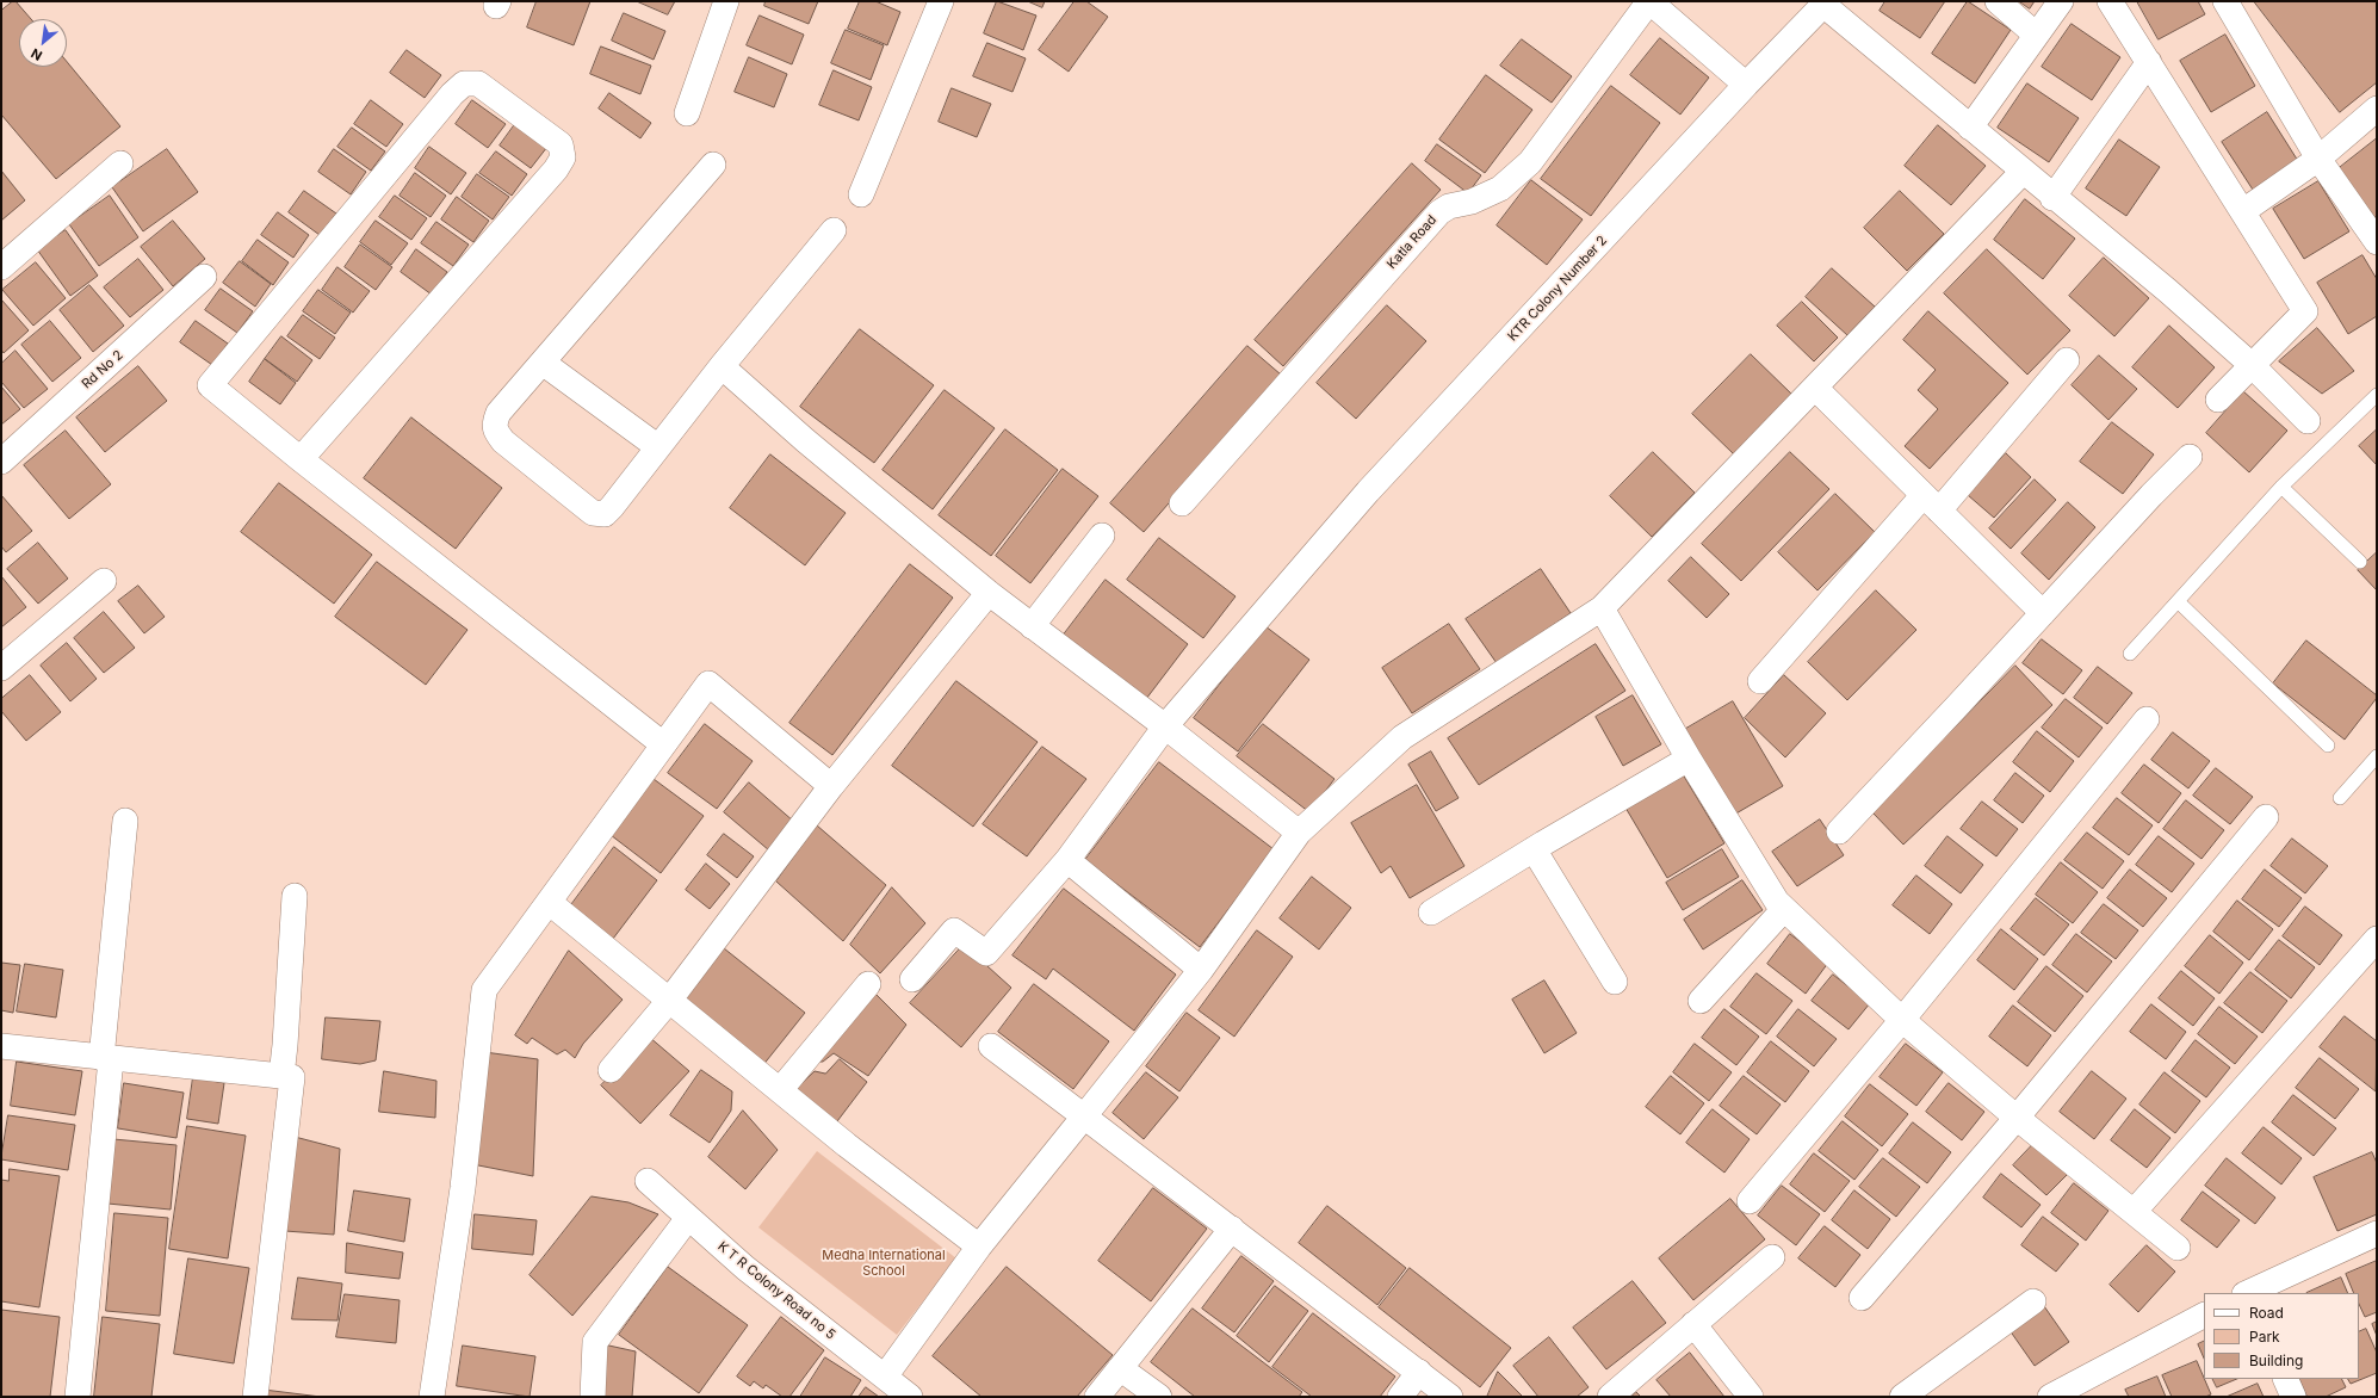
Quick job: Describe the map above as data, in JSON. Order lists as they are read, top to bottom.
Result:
{
  "streets": {
    "street": [
      "Katla Road",
      "KTR Colony Number 2",
      "Rd No 2",
      "K T R Colony Road no 5"
    ]
  },
  "parks": ["Medha International School"],
  "legend": ["Road", "Park", "Building"],
  "north": "bottom left"
}
